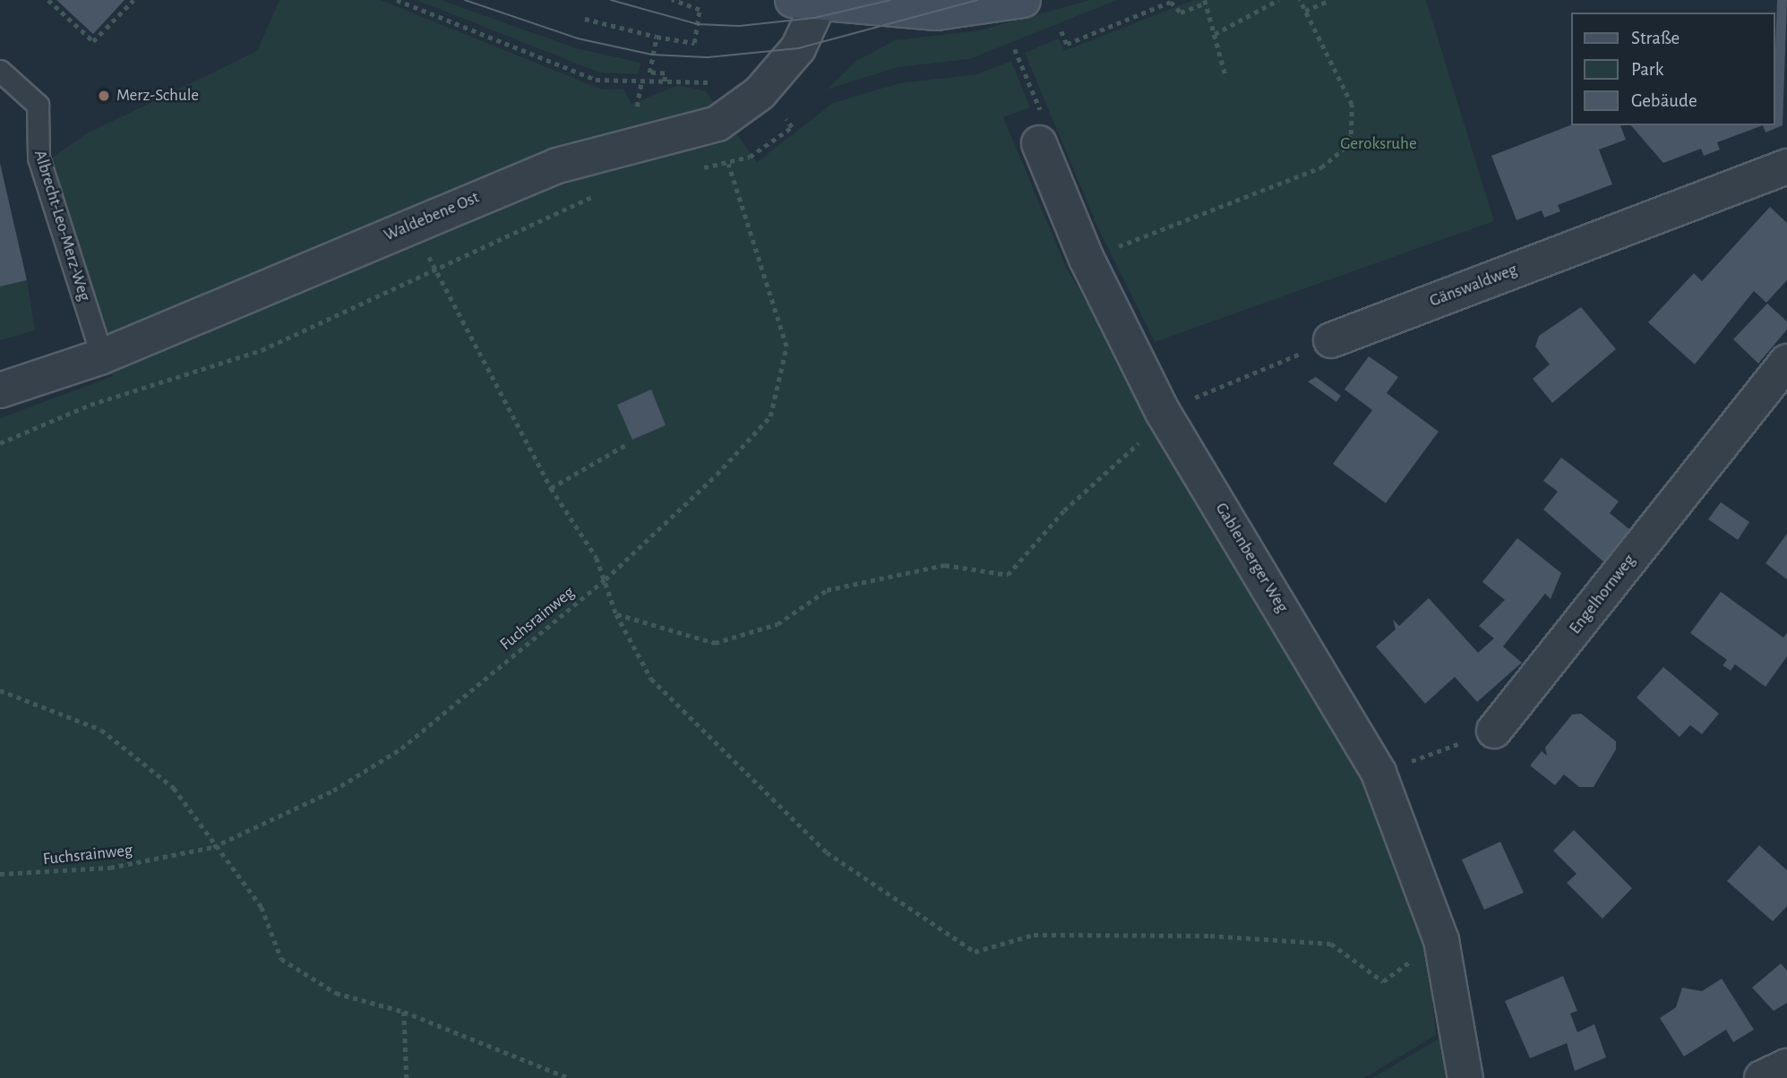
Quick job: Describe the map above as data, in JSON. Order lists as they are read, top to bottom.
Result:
{
  "streets": {
    "street": [
      "Waldebene Ost",
      "Gänswaldweg",
      "Gablenberger Weg",
      "Engelhornweg"
    ],
    "lane": ["Albrecht-Leo-Merz-Weg"],
    "path": ["Fuchsrainweg"]
  },
  "crossings": [
    ["Waldebene Ost", "Albrecht-Leo-Merz-Weg"],
    ["Waldebene Ost", "Fuchsrainweg"]
  ],
  "parks": ["Geroksruhe"],
  "places": ["Merz-Schule"],
  "legend": ["Straße", "Park", "Gebäude"]
}
